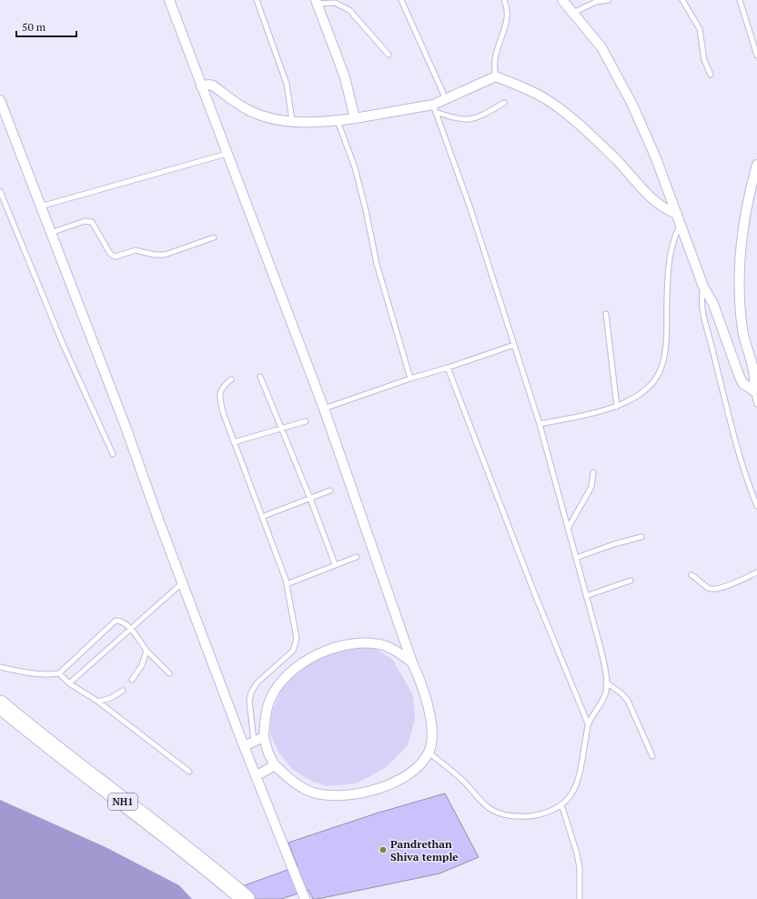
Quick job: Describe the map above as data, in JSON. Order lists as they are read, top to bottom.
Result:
{
  "streets": {
    "highway": ["NH1"]
  },
  "places": ["Pandrethan Shiva temple"],
  "scale_bar": "50 m"
}
